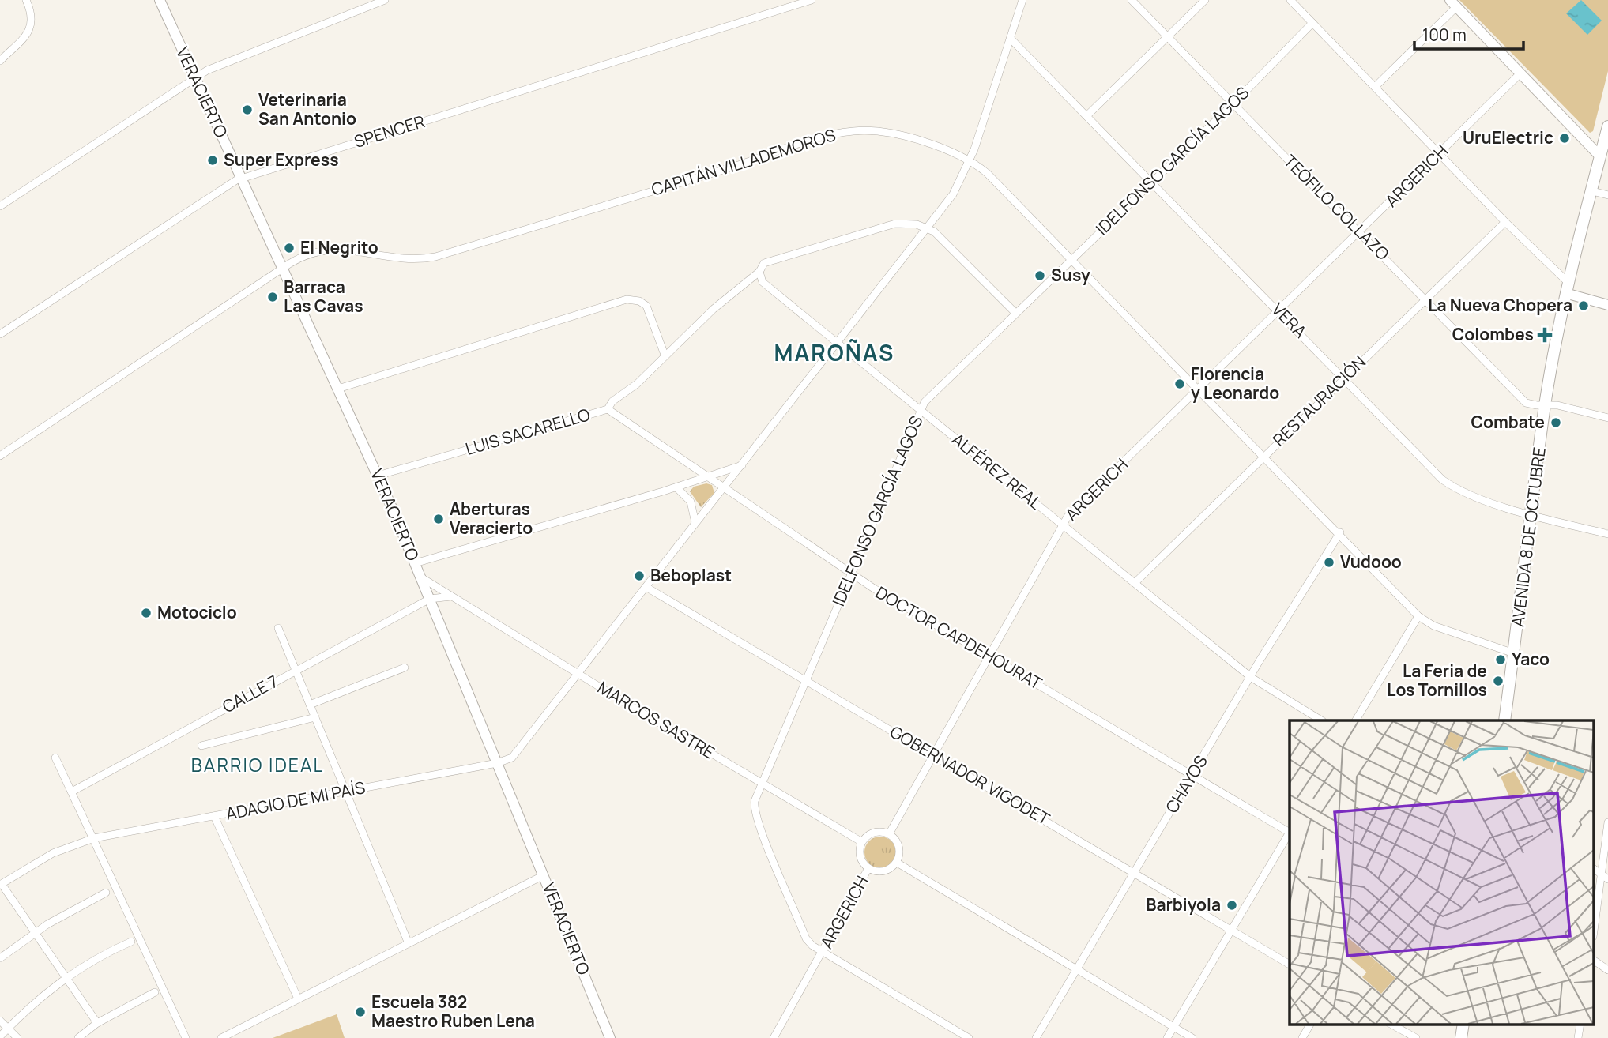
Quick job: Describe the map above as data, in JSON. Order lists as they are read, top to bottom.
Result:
{
  "streets": {
    "main road": ["AVENIDA 8 DE OCTUBRE"],
    "street": [
      "VERACIERTO",
      "SPENCER",
      "IDELFONSO GARCÍA LAGOS",
      "CAPITÁN VILLADEMOROS",
      "ARGERICH",
      "TEÓFILO COLLAZO",
      "VERA",
      "RESTAURACIÓN",
      "LUIS SACARELLO",
      "ALFÉREZ REAL",
      "DOCTOR CAPDEHOURAT",
      "CALLE 7",
      "MARCOS SASTRE",
      "GOBERNADOR VIGODET",
      "CHAYOS",
      "ADAGIO DE MI PAÍS"
    ]
  },
  "crossings": [
    ["VERACIERTO", "SPENCER"],
    ["VERACIERTO", "CAPITÁN VILLADEMOROS"],
    ["VERACIERTO", "LUIS SACARELLO"],
    ["VERACIERTO", "CALLE 7"],
    ["VERACIERTO", "MARCOS SASTRE"],
    ["VERACIERTO", "ADAGIO DE MI PAÍS"],
    ["IDELFONSO GARCÍA LAGOS", "CAPITÁN VILLADEMOROS"],
    ["IDELFONSO GARCÍA LAGOS", "ARGERICH"],
    ["IDELFONSO GARCÍA LAGOS", "TEÓFILO COLLAZO"],
    ["IDELFONSO GARCÍA LAGOS", "VERA"],
    ["IDELFONSO GARCÍA LAGOS", "ALFÉREZ REAL"],
    ["IDELFONSO GARCÍA LAGOS", "DOCTOR CAPDEHOURAT"],
    ["IDELFONSO GARCÍA LAGOS", "MARCOS SASTRE"],
    ["IDELFONSO GARCÍA LAGOS", "GOBERNADOR VIGODET"],
    ["CAPITÁN VILLADEMOROS", "ARGERICH"],
    ["CAPITÁN VILLADEMOROS", "RESTAURACIÓN"],
    ["CAPITÁN VILLADEMOROS", "AVENIDA 8 DE OCTUBRE"],
    ["CAPITÁN VILLADEMOROS", "CHAYOS"],
    ["ARGERICH", "TEÓFILO COLLAZO"],
    ["ARGERICH", "VERA"],
    ["ARGERICH", "ALFÉREZ REAL"],
    ["ARGERICH", "DOCTOR CAPDEHOURAT"],
    ["ARGERICH", "MARCOS SASTRE"],
    ["ARGERICH", "GOBERNADOR VIGODET"],
    ["TEÓFILO COLLAZO", "RESTAURACIÓN"],
    ["TEÓFILO COLLAZO", "AVENIDA 8 DE OCTUBRE"],
    ["VERA", "RESTAURACIÓN"],
    ["VERA", "AVENIDA 8 DE OCTUBRE"],
    ["RESTAURACIÓN", "ALFÉREZ REAL"],
    ["LUIS SACARELLO", "ALFÉREZ REAL"],
    ["LUIS SACARELLO", "DOCTOR CAPDEHOURAT"],
    ["ALFÉREZ REAL", "CHAYOS"],
    ["DOCTOR CAPDEHOURAT", "CHAYOS"],
    ["GOBERNADOR VIGODET", "CHAYOS"]
  ],
  "districts": ["MAROÑAS", "BARRIO IDEAL"],
  "places": {
    "other": [
      "Veterinaria San Antonio",
      "UruElectric",
      "Super Express",
      "El Negrito",
      "Susy",
      "Barraca Las Cavas",
      "La Nueva Chopera",
      "Florencia y Leonardo",
      "Combate",
      "Aberturas Veracierto",
      "Vudooo",
      "Beboplast",
      "Motociclo",
      "Yaco",
      "La Feria de Los Tornillos",
      "Barbiyola",
      "Escuela 382 Maestro Ruben Lena"
    ],
    "health": ["Colombes"]
  },
  "scale_bar": "100 m"
}
